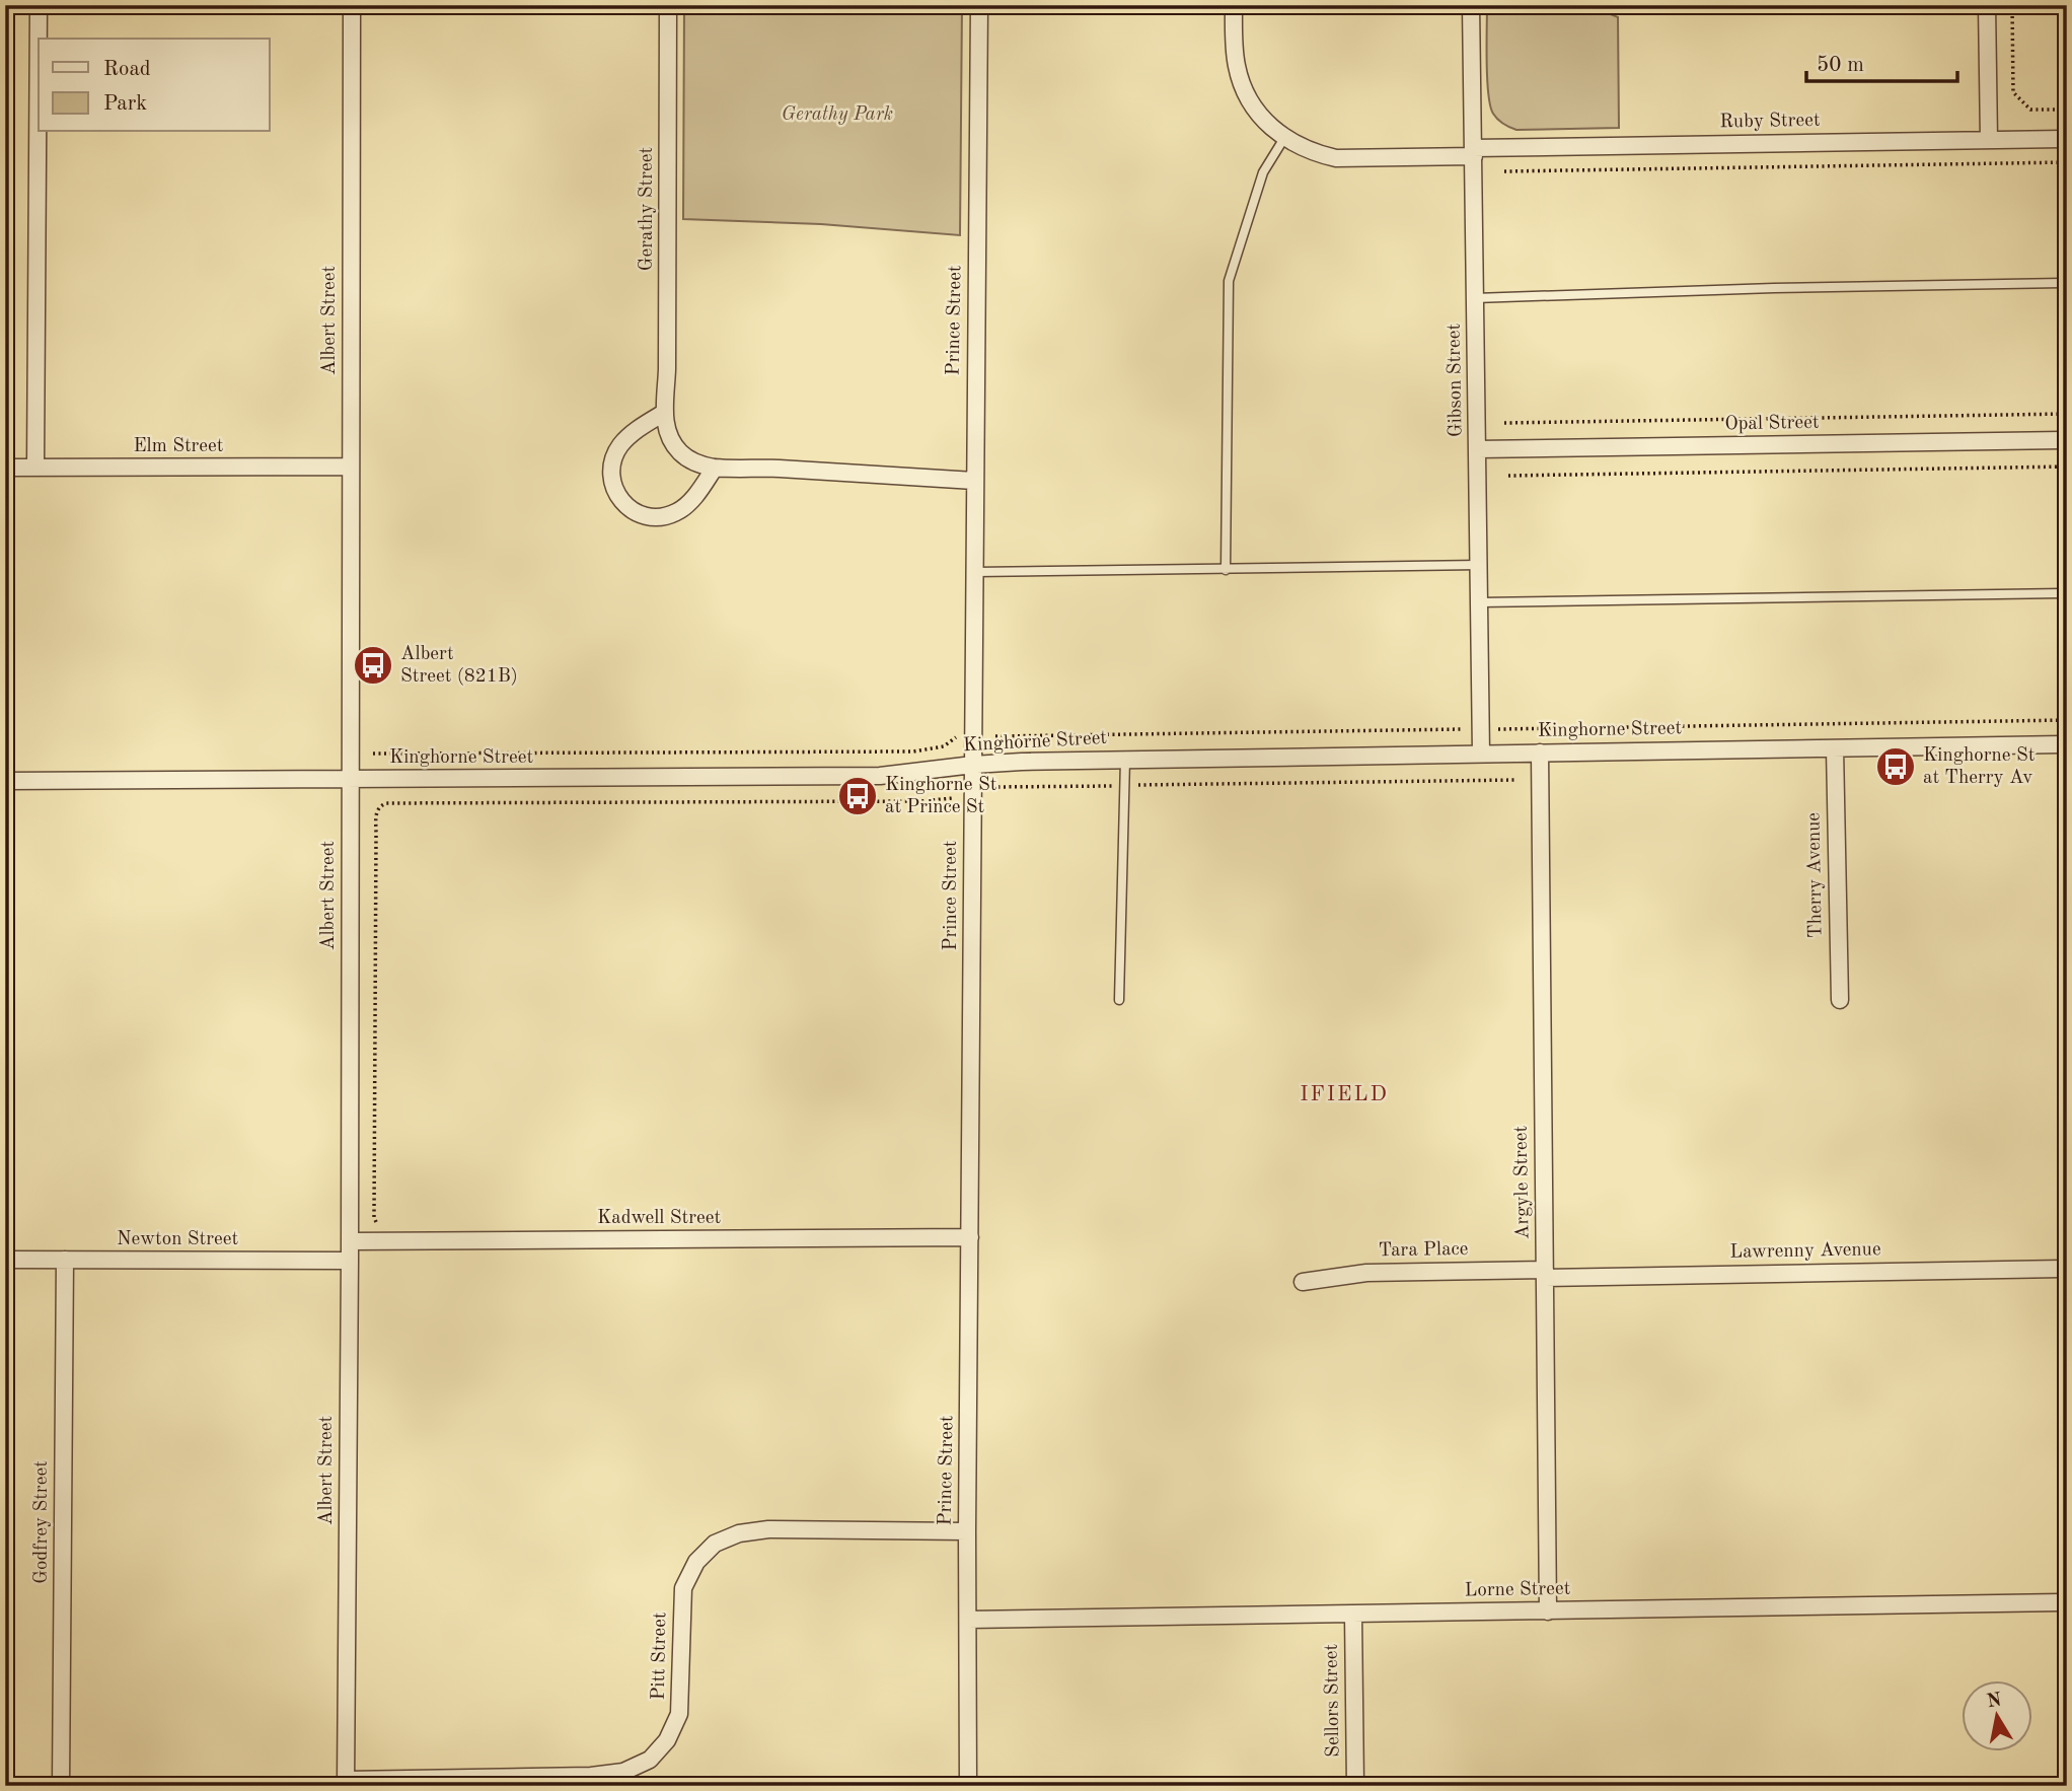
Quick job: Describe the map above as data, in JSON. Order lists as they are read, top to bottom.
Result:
{
  "streets": {
    "street": [
      "Ruby Street",
      "Gerathy Street",
      "Albert Street",
      "Prince Street",
      "Gibson Street",
      "Opal Street",
      "Elm Street",
      "Kinghorne Street",
      "Therry Avenue",
      "Argyle Street",
      "Kadwell Street",
      "Newton Street",
      "Tara Place",
      "Lawrenny Avenue",
      "Godfrey Street",
      "Lorne Street",
      "Pitt Street",
      "Sellors Street"
    ]
  },
  "crossings": [
    ["Ruby Street", "Gibson Street"],
    ["Gerathy Street", "Prince Street"],
    ["Albert Street", "Elm Street"],
    ["Albert Street", "Kinghorne Street"],
    ["Albert Street", "Kadwell Street"],
    ["Albert Street", "Newton Street"],
    ["Albert Street", "Pitt Street"],
    ["Prince Street", "Kinghorne Street"],
    ["Prince Street", "Kadwell Street"],
    ["Prince Street", "Lorne Street"],
    ["Prince Street", "Pitt Street"],
    ["Gibson Street", "Opal Street"],
    ["Gibson Street", "Kinghorne Street"],
    ["Kinghorne Street", "Therry Avenue"],
    ["Kinghorne Street", "Argyle Street"],
    ["Argyle Street", "Tara Place"],
    ["Argyle Street", "Lawrenny Avenue"],
    ["Argyle Street", "Lorne Street"],
    ["Newton Street", "Godfrey Street"],
    ["Tara Place", "Lawrenny Avenue"],
    ["Lorne Street", "Sellors Street"]
  ],
  "districts": ["IFIELD"],
  "parks": ["Gerathy Park"],
  "places": {
    "bus stop": ["Albert Street (821B)", "Kinghorne St at Therry Av", "Kinghorne St at Prince St"]
  },
  "legend": ["Road", "Park"],
  "scale_bar": "50 m",
  "north": "top"
}
